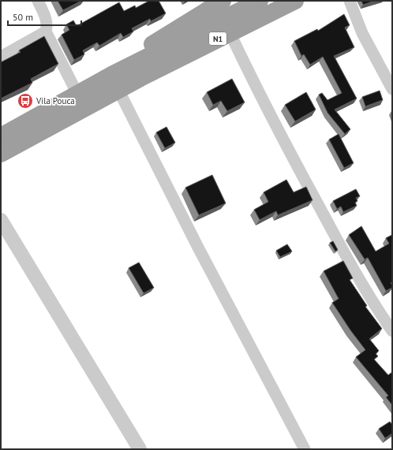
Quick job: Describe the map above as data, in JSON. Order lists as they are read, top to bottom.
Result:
{
  "streets": {
    "highway": ["N1"]
  },
  "places": {
    "bus stop": ["Vila Pouca"]
  },
  "scale_bar": "50 m"
}
